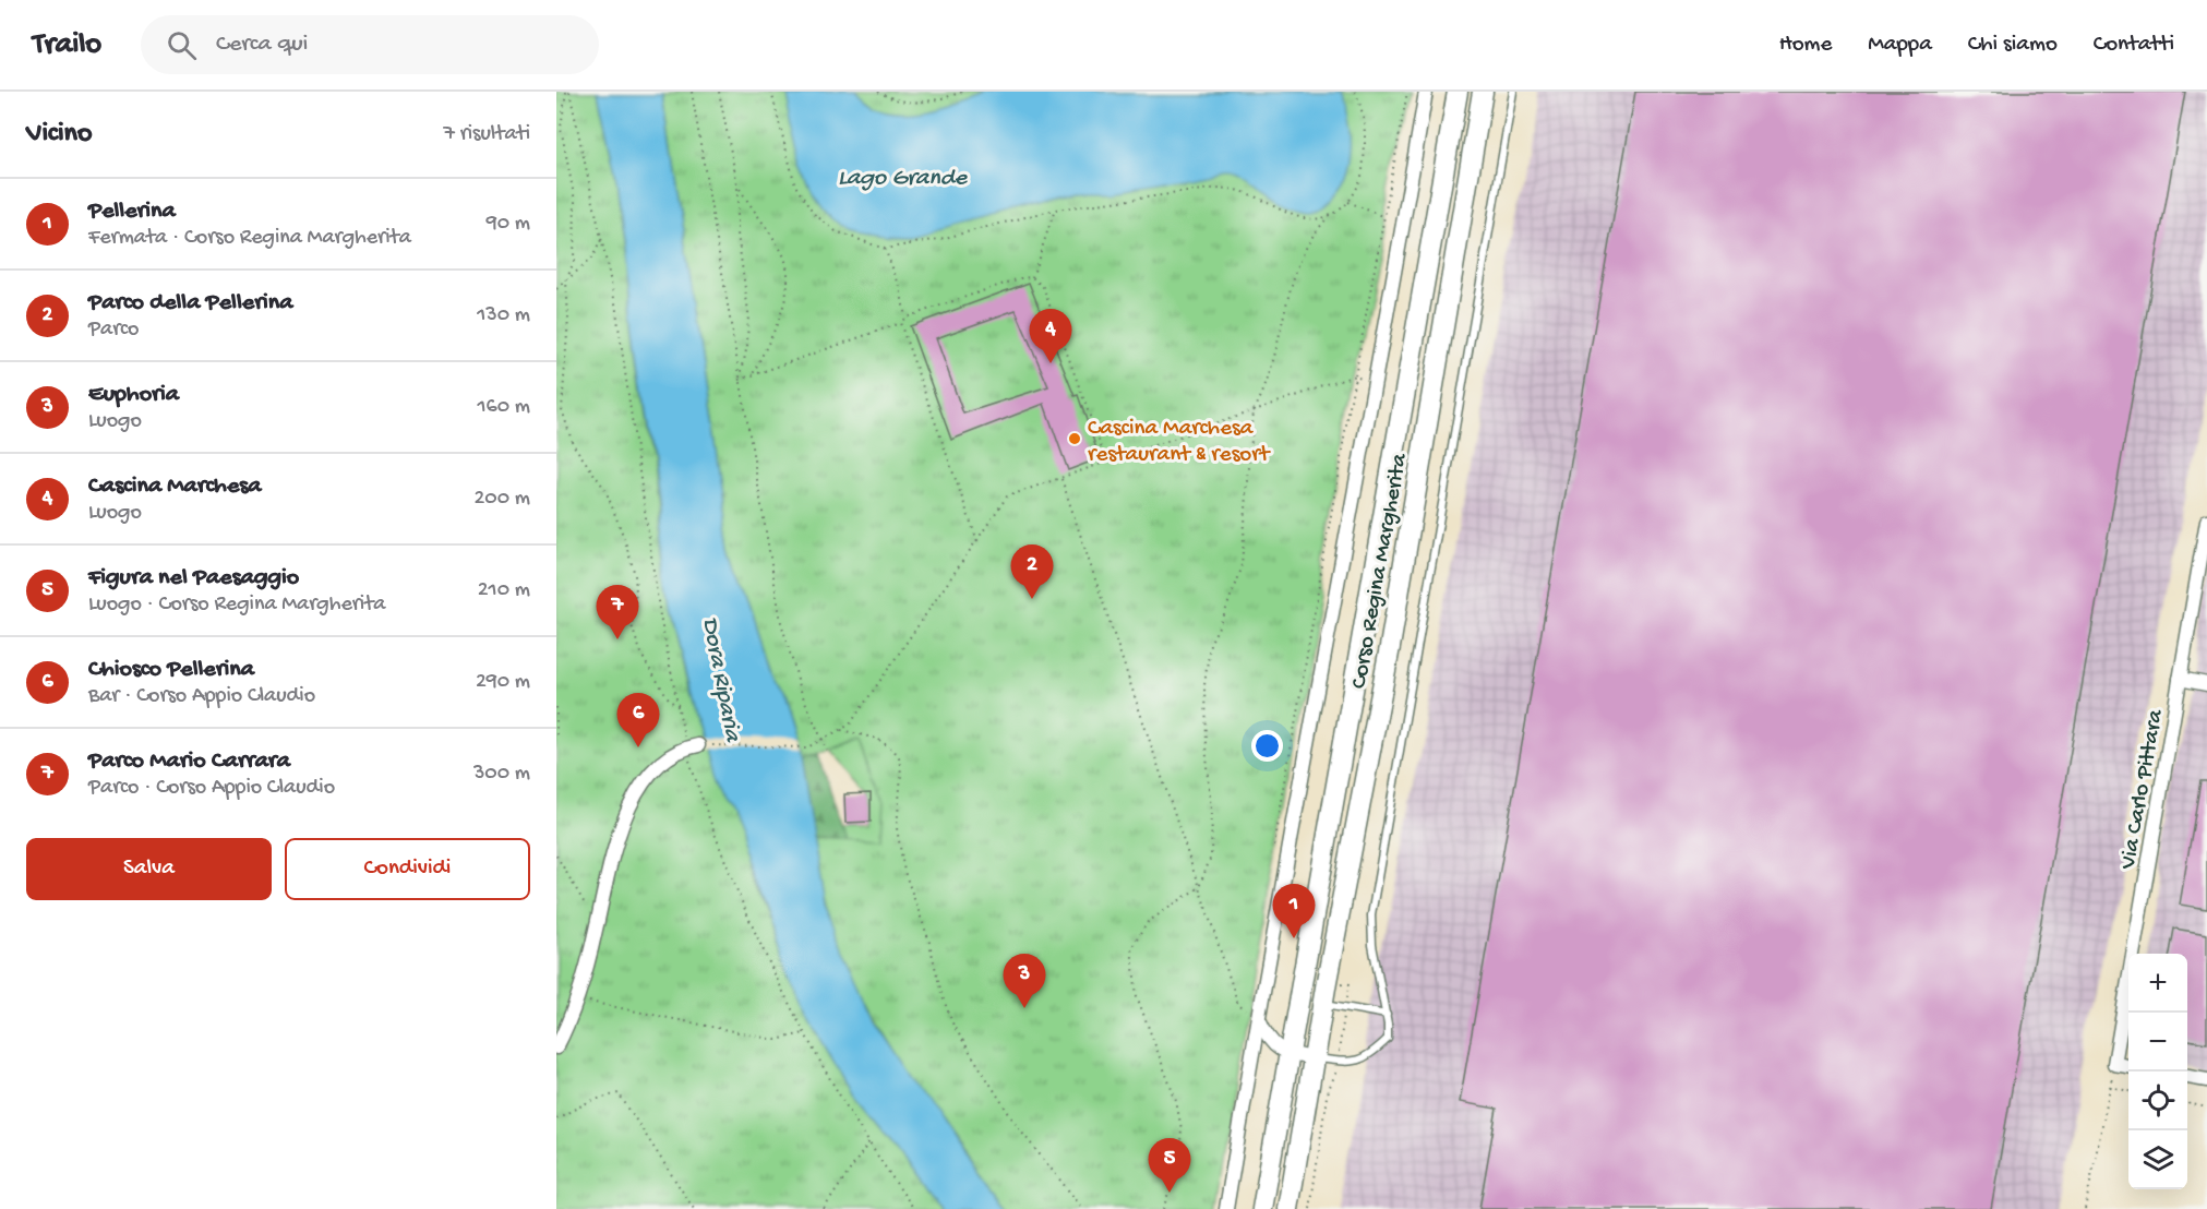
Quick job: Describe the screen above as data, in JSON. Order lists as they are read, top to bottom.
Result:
{
  "streets": {
    "main road": ["Corso Regina Margherita"],
    "street": ["Via Carlo Pittara"]
  },
  "water": ["Lago Grande", "Dora Riparia"],
  "places": ["Cascina Marchesa restaurant & resort"],
  "page": {
    "header": "Trailo",
    "search": "Cerca qui",
    "nav": [
      "Home",
      "Mappa",
      "Chi siamo",
      "Contatti"
    ],
    "heading": ["Vicino", "7 risultati"],
    "list": [
      {
        "mark": "1",
        "name": "Pellerina",
        "note": "Fermata · Corso Regina Margherita",
        "value": "90 m"
      },
      {
        "mark": "2",
        "name": "Parco della Pellerina",
        "note": "Parco",
        "value": "130 m"
      },
      {
        "mark": "3",
        "name": "Euphoria",
        "note": "Luogo",
        "value": "160 m"
      },
      {
        "mark": "4",
        "name": "Cascina Marchesa",
        "note": "Luogo",
        "value": "200 m"
      },
      {
        "mark": "5",
        "name": "Figura nel Paesaggio",
        "note": "Luogo · Corso Regina Margherita",
        "value": "210 m"
      },
      {
        "mark": "6",
        "name": "Chiosco Pellerina",
        "note": "Bar · Corso Appio Claudio",
        "value": "290 m"
      },
      {
        "mark": "7",
        "name": "Parco Mario Carrara",
        "note": "Parco · Corso Appio Claudio",
        "value": "300 m"
      }
    ],
    "pins": [
      "4",
      "2",
      "7",
      "6",
      "1",
      "3",
      "5"
    ],
    "buttons": ["Salva", "Condividi"],
    "map_buttons": ["+", "−"]
  }
}
